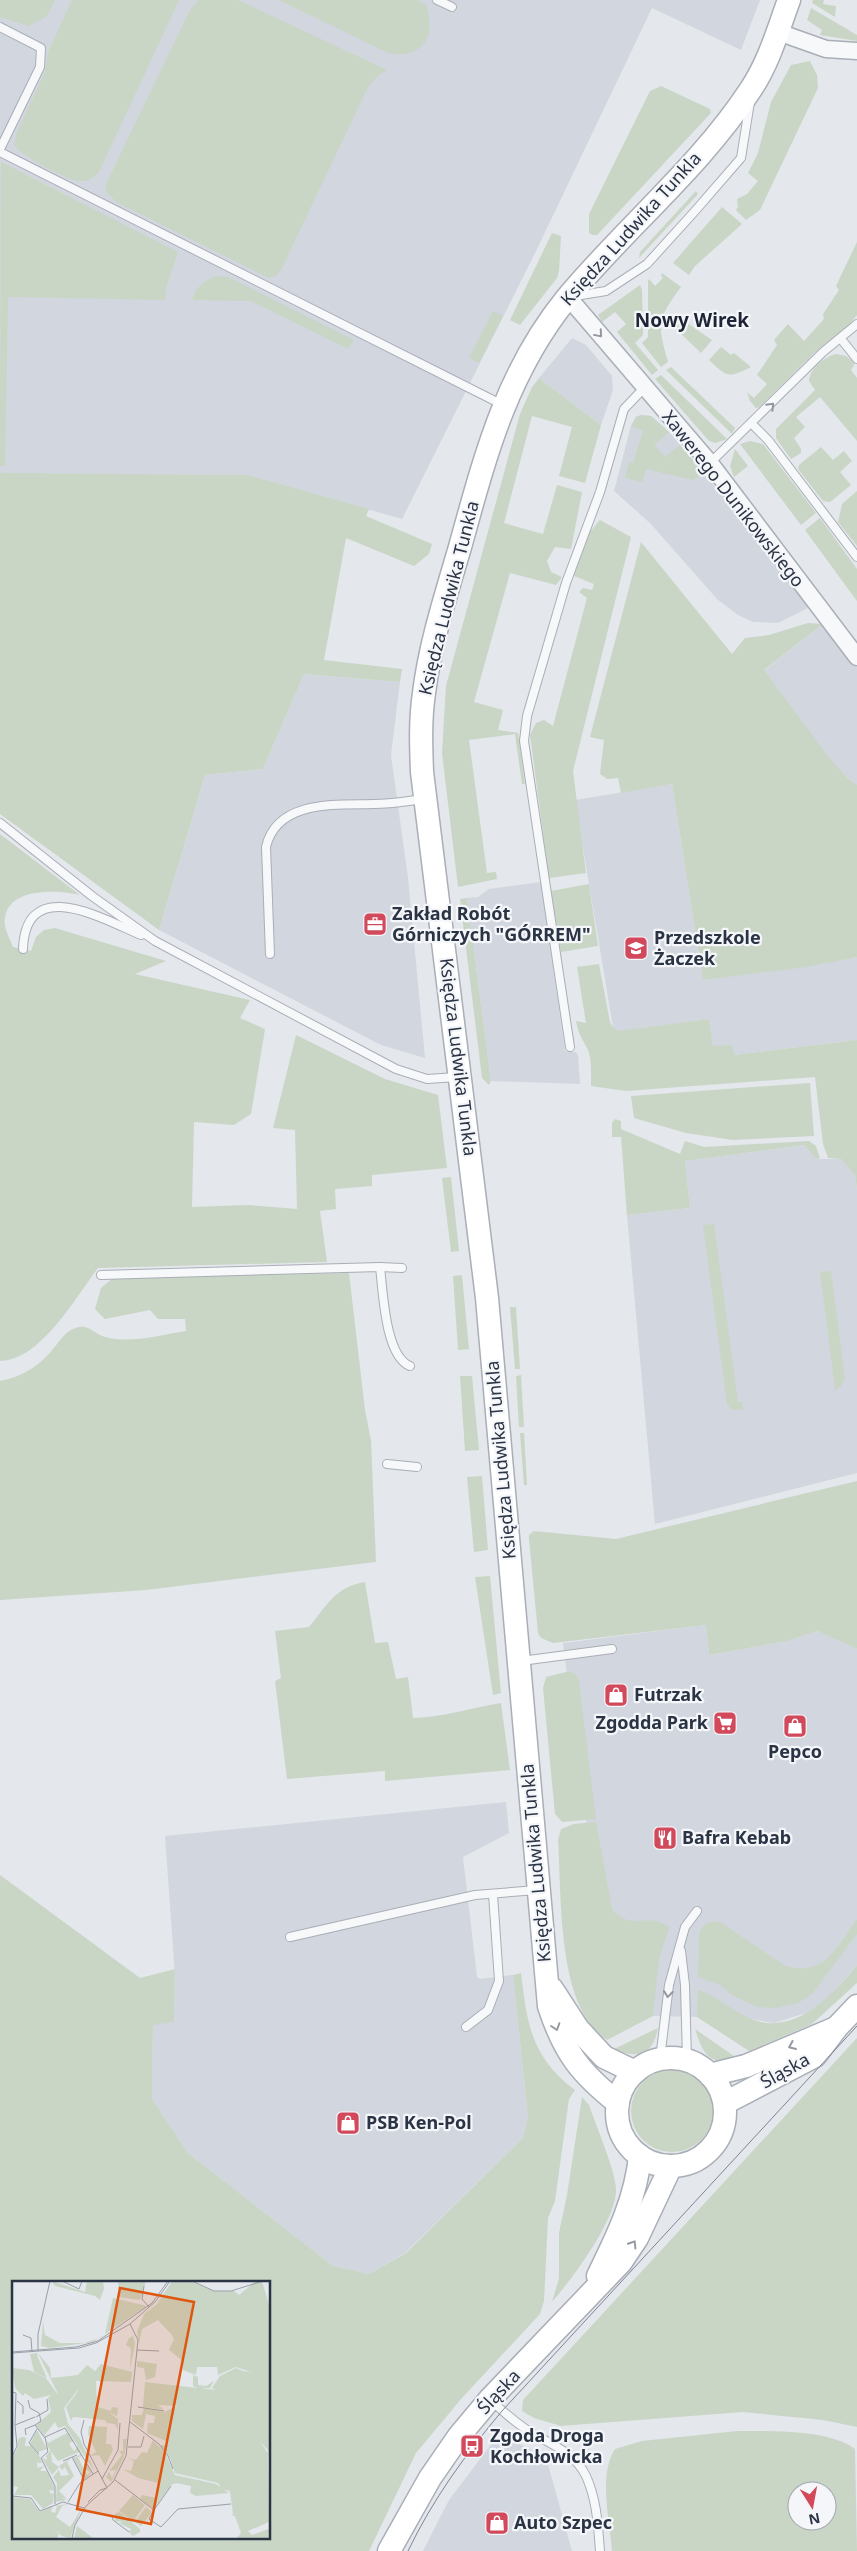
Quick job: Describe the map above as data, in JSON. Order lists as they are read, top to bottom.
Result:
{
  "streets": {
    "street": ["Księdza Ludwika Tunkla", "Xawerego Dunikowskiego", "Śląska"]
  },
  "crossings": [
    ["Księdza Ludwika Tunkla", "Xawerego Dunikowskiego"],
    ["Księdza Ludwika Tunkla", "Śląska"]
  ],
  "districts": ["Nowy Wirek"],
  "places": {
    "office": ["Zakład Robót Górniczych \"GÓRREM\""],
    "school or university": ["Przedszkole Żaczek"],
    "shop": [
      "Futrzak",
      "Pepco",
      "PSB Ken-Pol",
      "Auto Szpec"
    ],
    "supermarket": ["Zgodda Park"],
    "restaurant": ["Bafra Kebab"],
    "bus stop": ["Zgoda Droga Kochłowicka"]
  },
  "north": "bottom"
}
